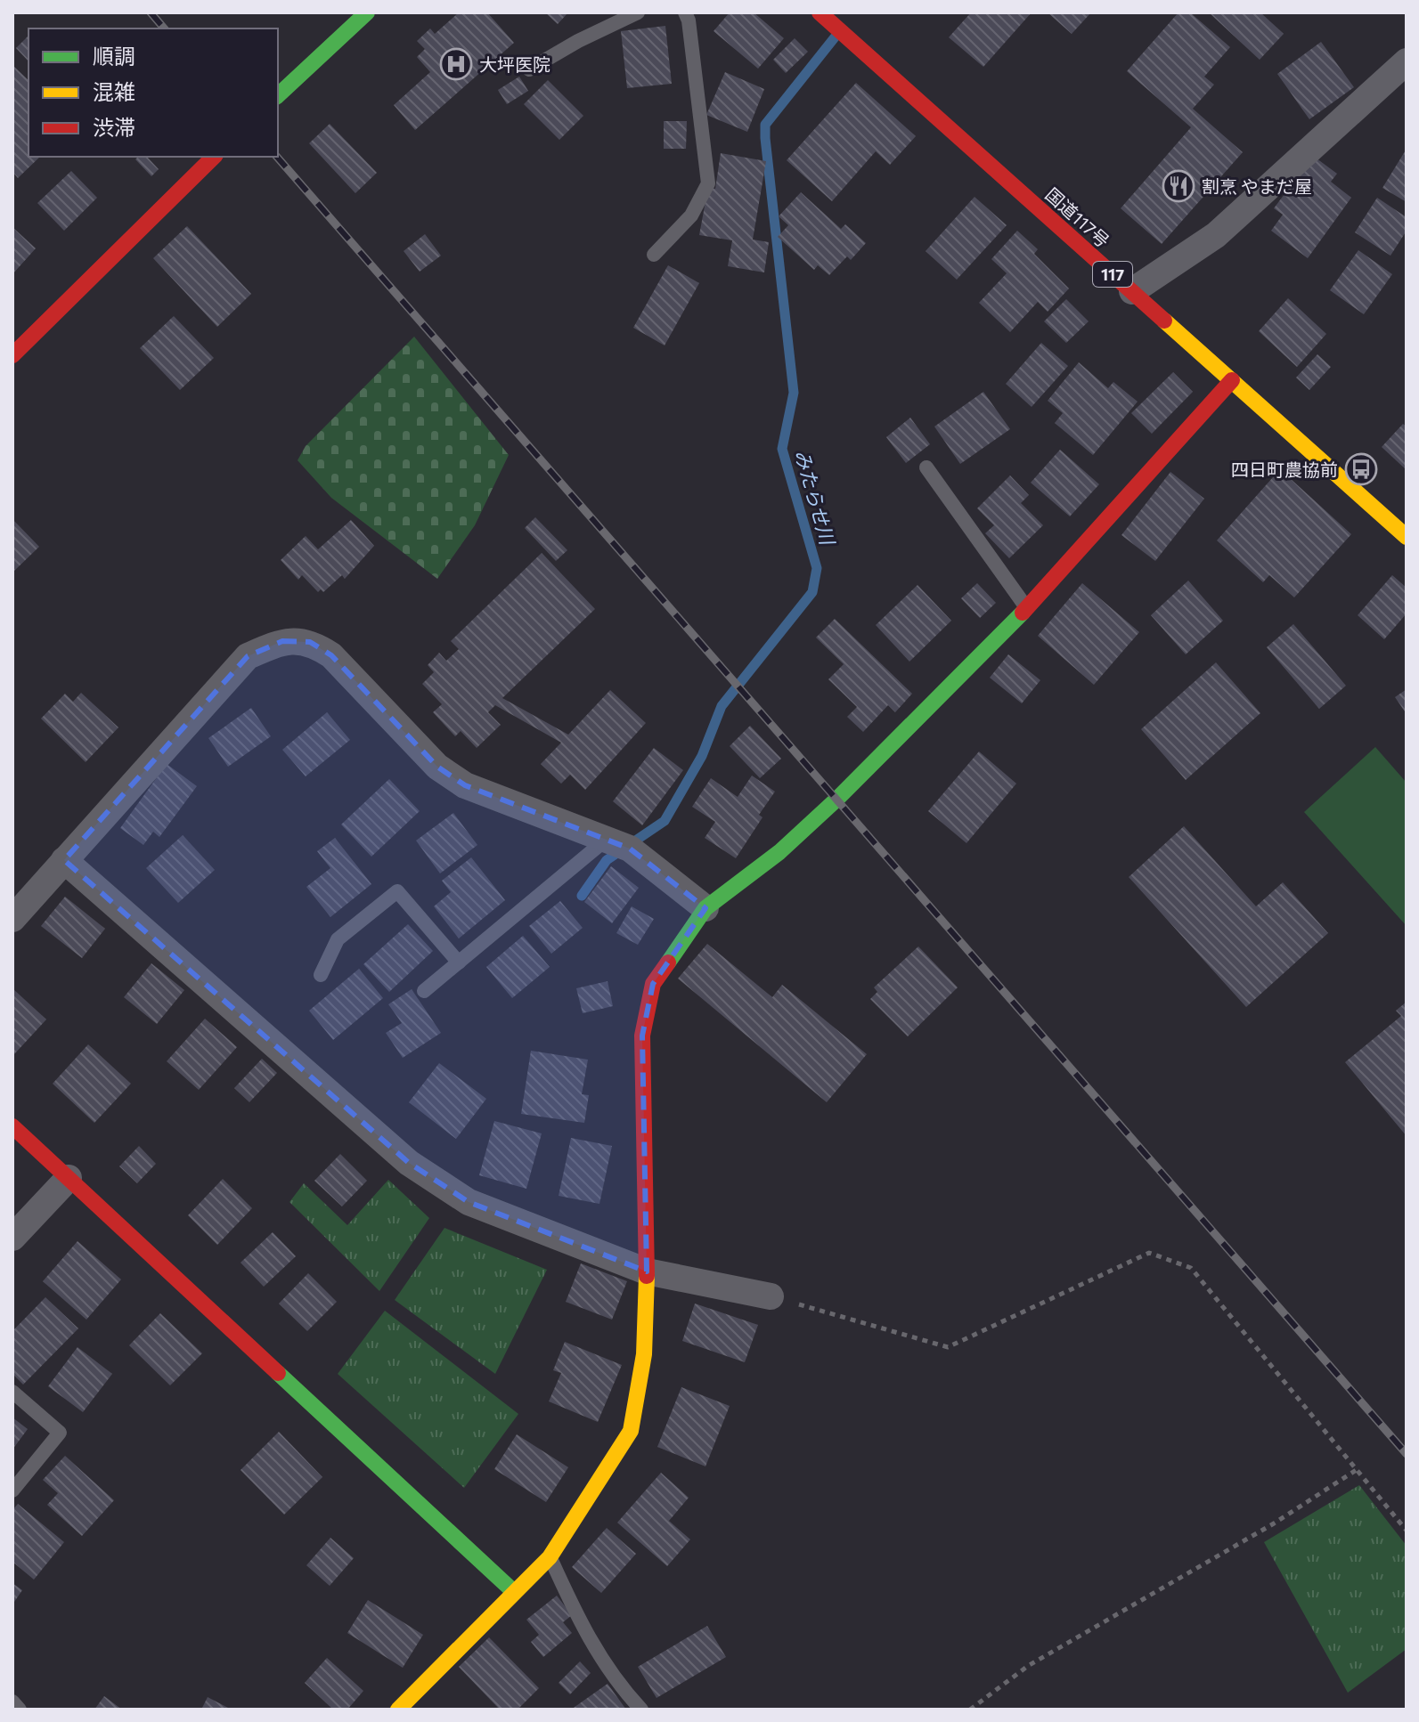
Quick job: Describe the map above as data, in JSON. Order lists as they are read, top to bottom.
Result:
{
  "streets": {
    "main road": ["国道117号", "117"]
  },
  "water": ["みたらせ川"],
  "places": {
    "hospital": ["大坪医院"],
    "restaurant": ["割烹 やまだ屋"],
    "bus stop": ["四日町農協前"]
  },
  "legend": ["順調", "混雑", "渋滞"]
}
